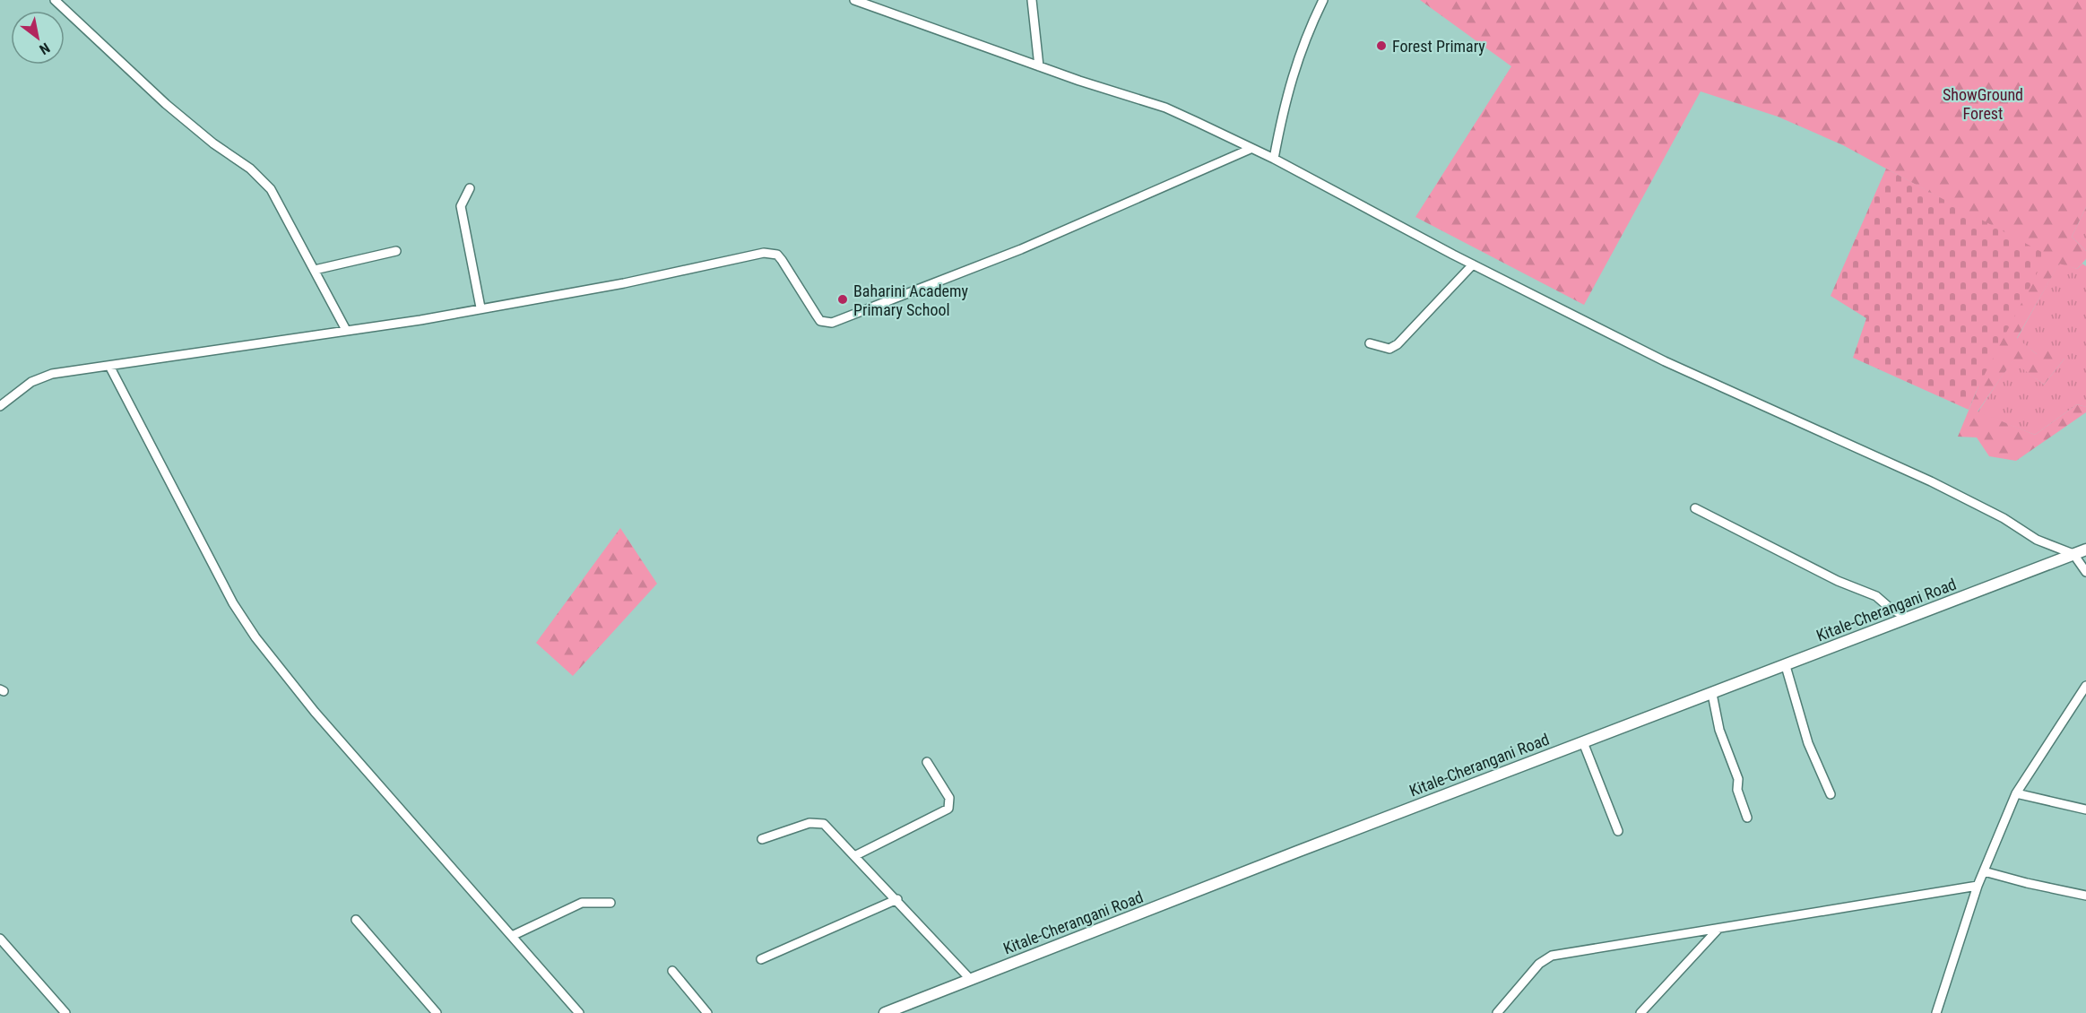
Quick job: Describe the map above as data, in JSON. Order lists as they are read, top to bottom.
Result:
{
  "streets": {
    "main road": ["Kitale-Cherangani Road"]
  },
  "parks": ["ShowGround Forest"],
  "places": ["Forest Primary", "Baharini Academy Primary School"],
  "north": "bottom right"
}
